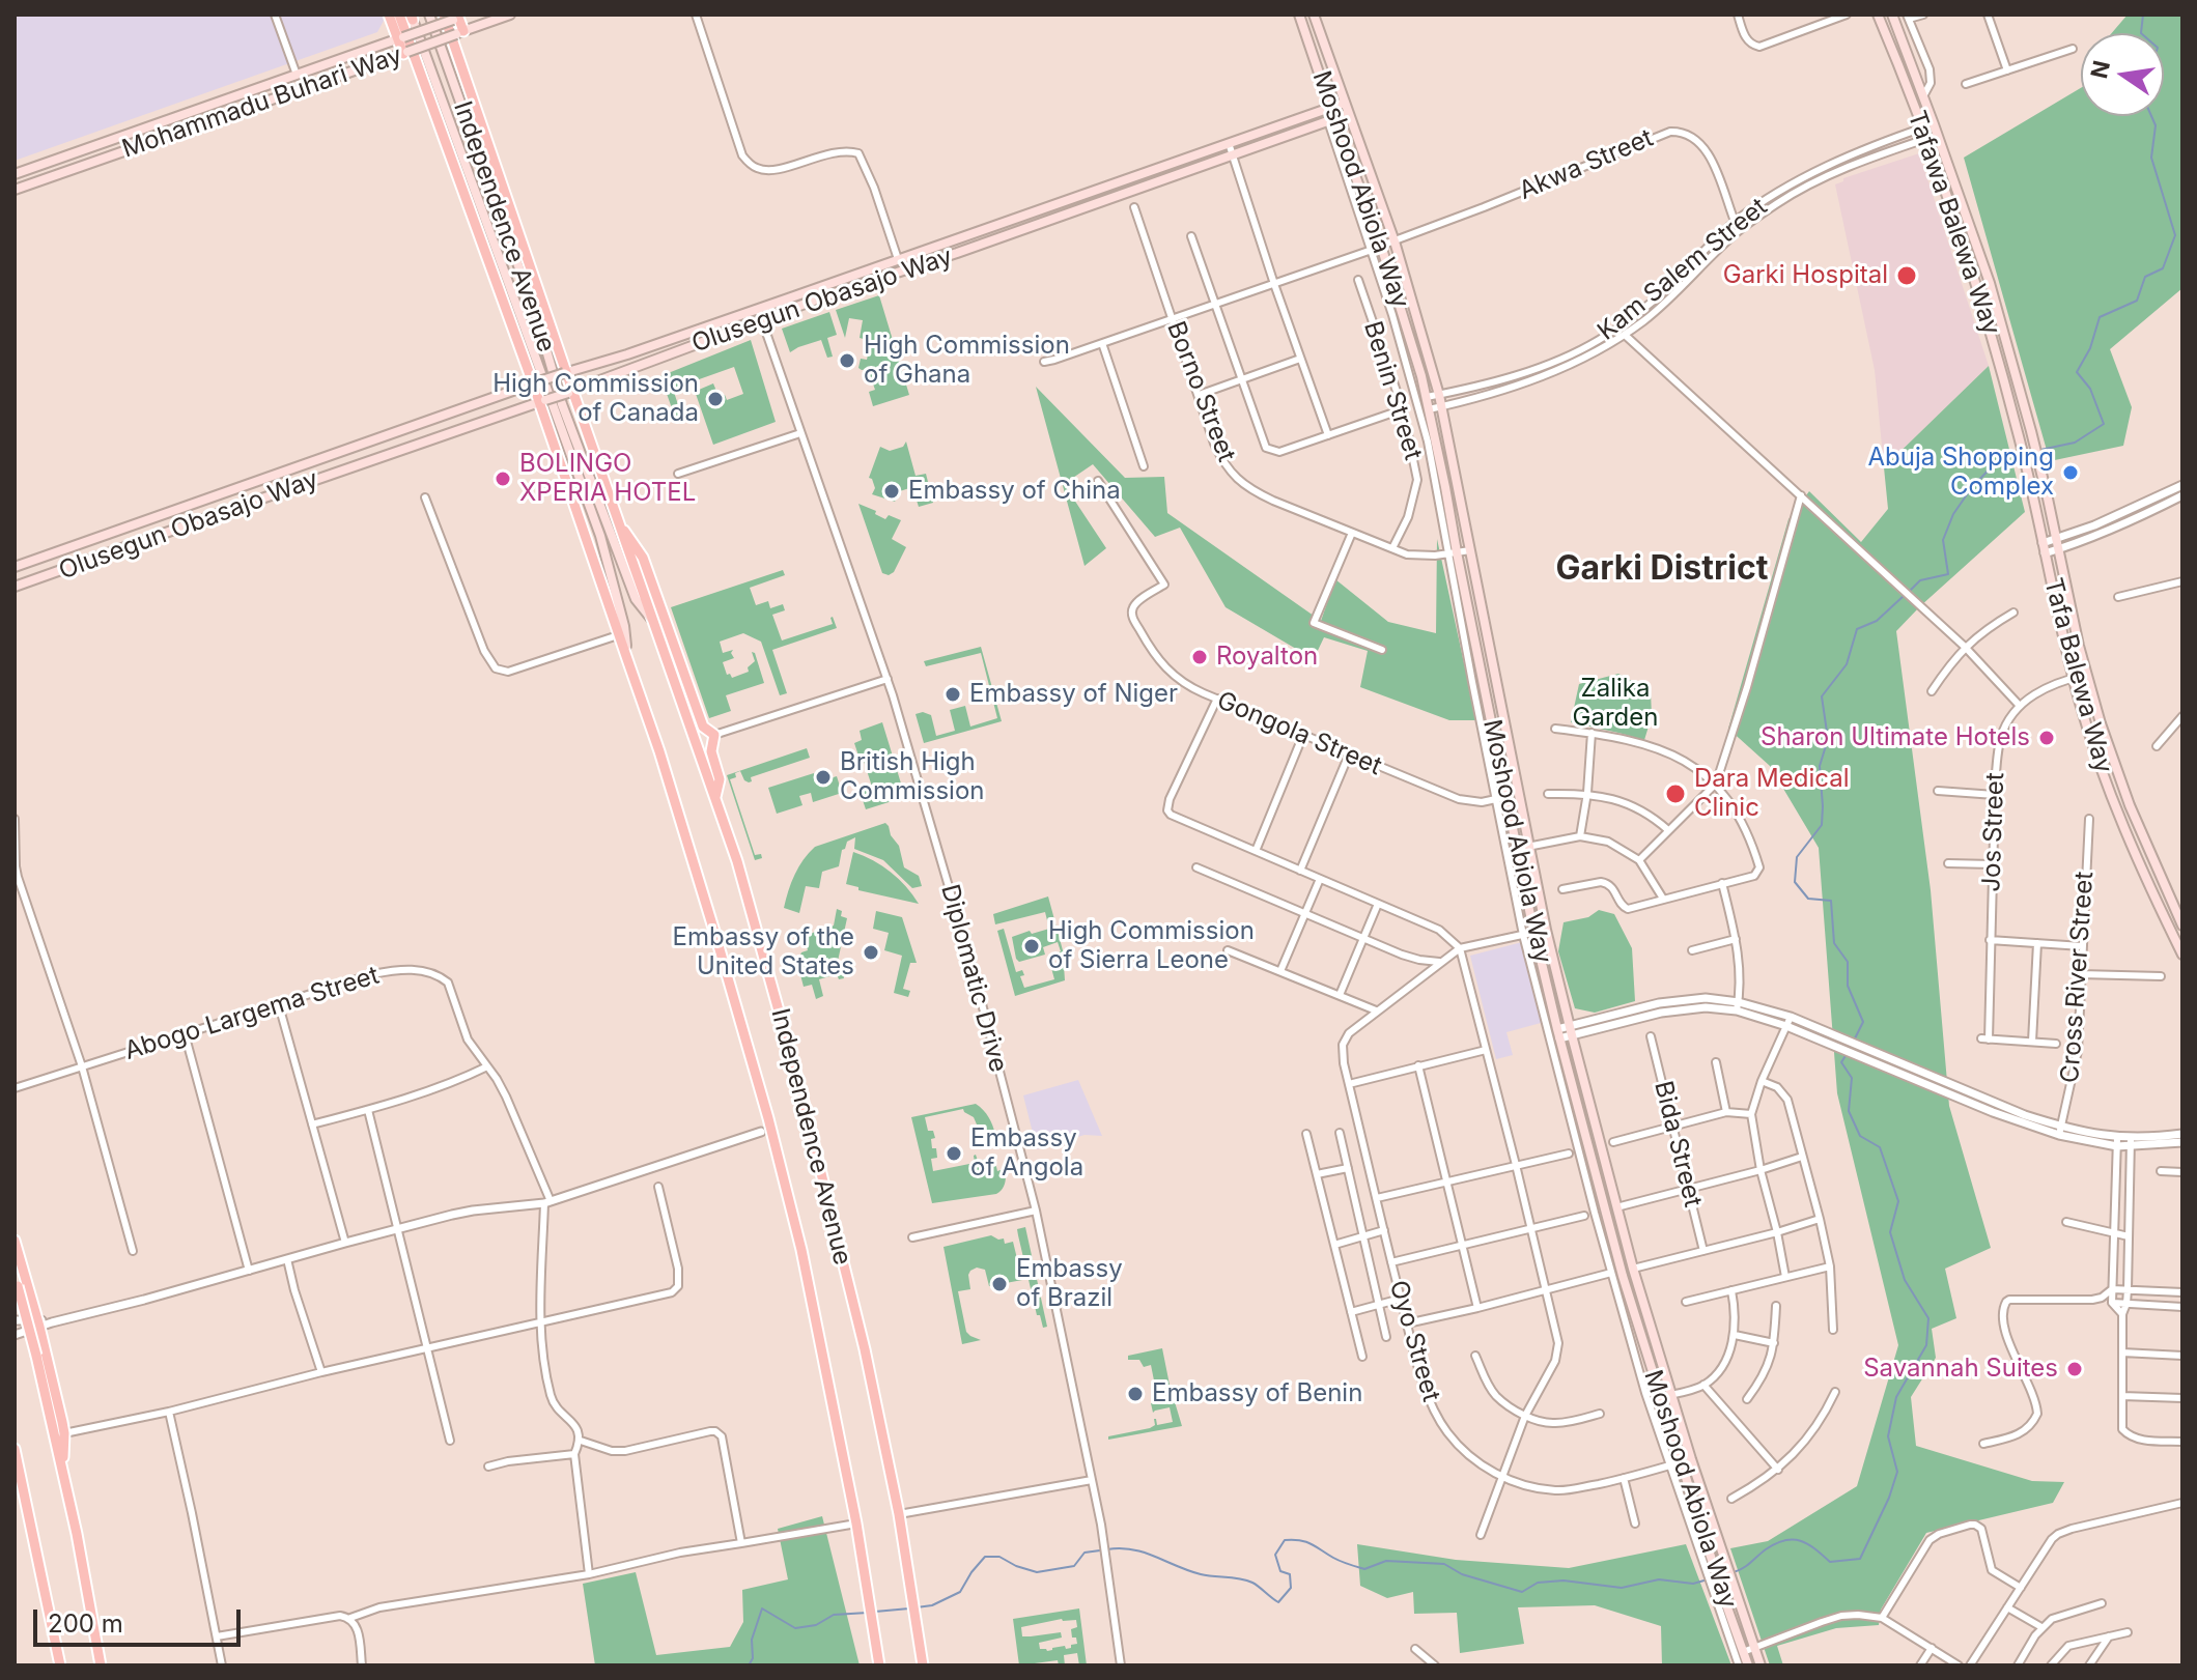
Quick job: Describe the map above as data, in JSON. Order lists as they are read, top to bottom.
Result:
{
  "streets": {
    "main road": [
      "Mohammadu Buhari Way",
      "Moshood Abiola Way",
      "Tafawa Balewa Way",
      "Independence Avenue",
      "Olusegun Obasajo Way",
      "Tafa Balewa Way"
    ],
    "street": [
      "Akwa Street",
      "Kam Salem Street",
      "Benin Street",
      "Borno Street",
      "Gongola Street",
      "Jos Street",
      "Cross River Street",
      "Diplomatic Drive",
      "Abogo Largema Street",
      "Bida Street",
      "Oyo Street"
    ]
  },
  "crossings": [
    ["Mohammadu Buhari Way", "Independence Avenue"],
    ["Akwa Street", "Moshood Abiola Way"],
    ["Akwa Street", "Kam Salem Street"],
    ["Akwa Street", "Borno Street"],
    ["Moshood Abiola Way", "Kam Salem Street"],
    ["Moshood Abiola Way", "Olusegun Obasajo Way"],
    ["Moshood Abiola Way", "Borno Street"],
    ["Moshood Abiola Way", "Gongola Street"],
    ["Moshood Abiola Way", "Oyo Street"],
    ["Tafawa Balewa Way", "Kam Salem Street"],
    ["Tafawa Balewa Way", "Tafa Balewa Way"],
    ["Independence Avenue", "Olusegun Obasajo Way"],
    ["Olusegun Obasajo Way", "Diplomatic Drive"],
    ["Benin Street", "Borno Street"],
    ["Tafa Balewa Way", "Jos Street"]
  ],
  "districts": ["Garki District"],
  "parks": ["Zalika Garden"],
  "places": [
    "Garki Hospital",
    "High Commission of Ghana",
    "High Commission of Canada",
    "Abuja Shopping Complex",
    "BOLINGO XPERIA HOTEL",
    "Embassy of China",
    "Royalton",
    "Embassy of Niger",
    "Sharon Ultimate Hotels",
    "British High Commission",
    "Dara Medical Clinic",
    "High Commission of Sierra Leone",
    "Embassy of the United States",
    "Embassy of Angola",
    "Embassy of Brazil",
    "Savannah Suites",
    "Embassy of Benin"
  ],
  "scale_bar": "200 m",
  "north": "left"
}
